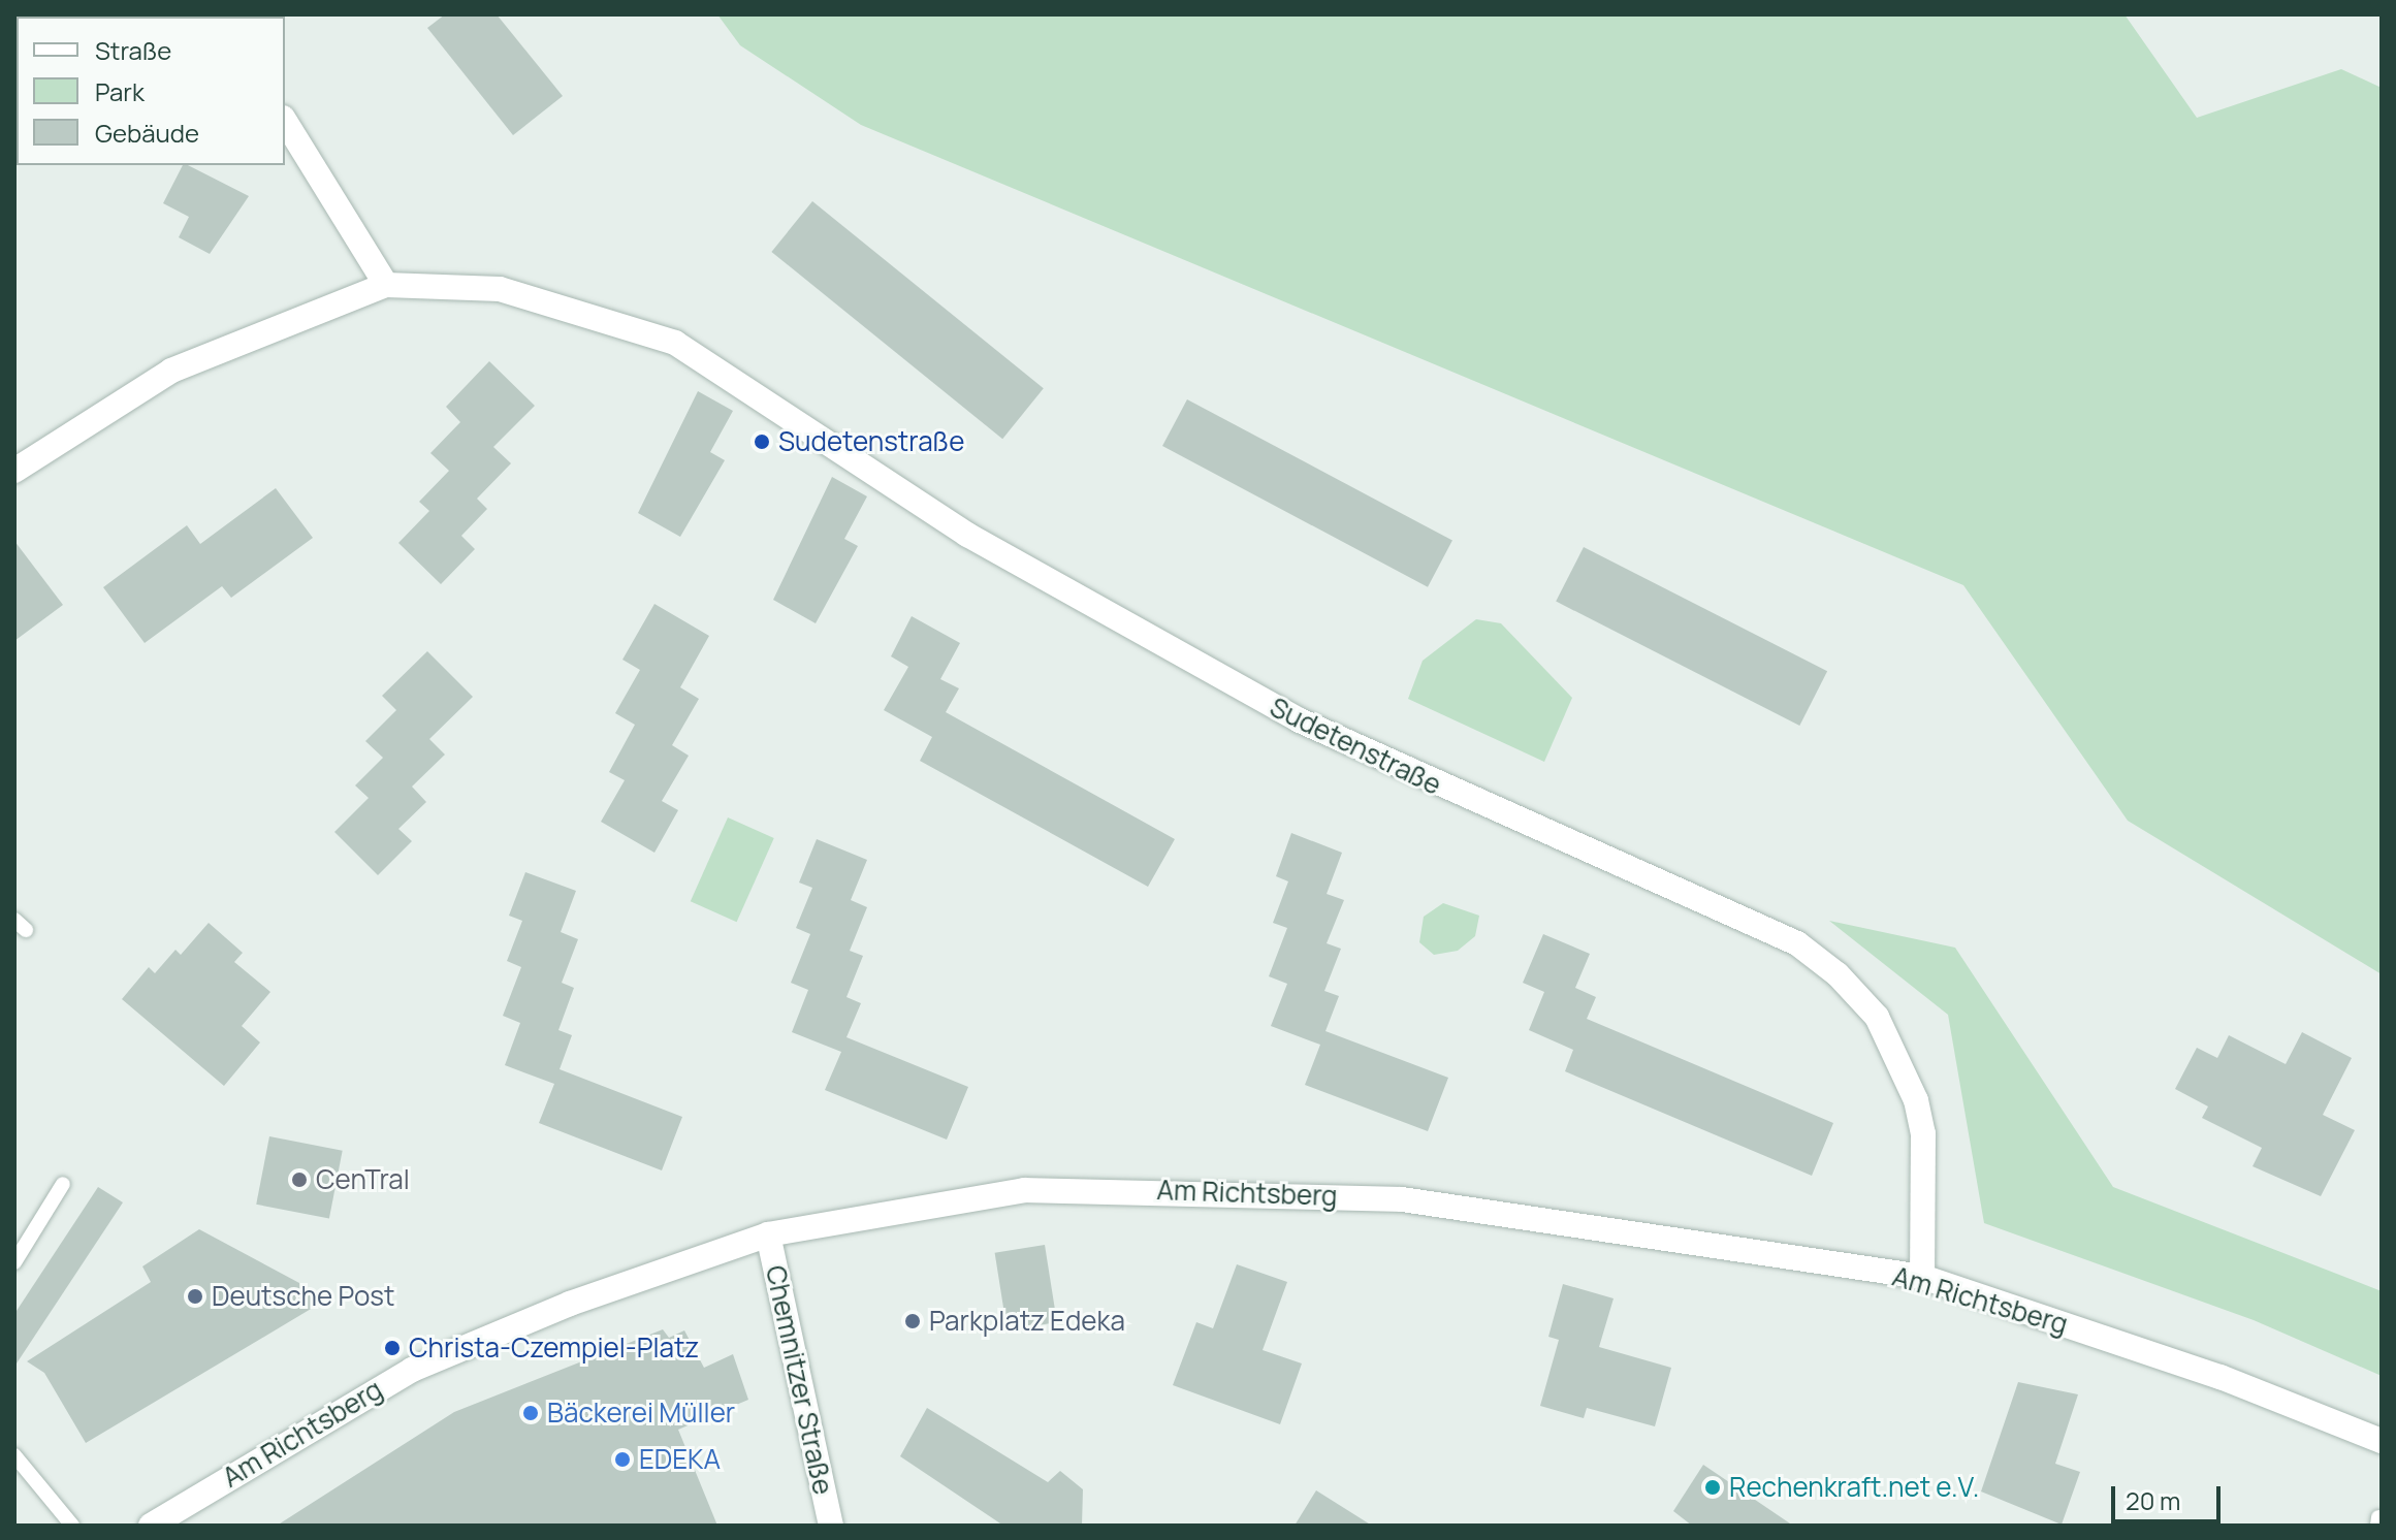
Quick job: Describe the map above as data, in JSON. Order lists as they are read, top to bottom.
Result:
{
  "streets": {
    "street": ["Sudetenstraße", "Am Richtsberg", "Chemnitzer Straße"]
  },
  "crossings": [
    ["Sudetenstraße", "Am Richtsberg"],
    ["Am Richtsberg", "Chemnitzer Straße"]
  ],
  "places": [
    "Sudetenstraße",
    "CenTral",
    "Deutsche Post",
    "Parkplatz Edeka",
    "Christa-Czempiel-Platz",
    "Bäckerei Müller",
    "EDEKA",
    "Rechenkraft.net e.V."
  ],
  "legend": ["Straße", "Park", "Gebäude"],
  "scale_bar": "20 m"
}
